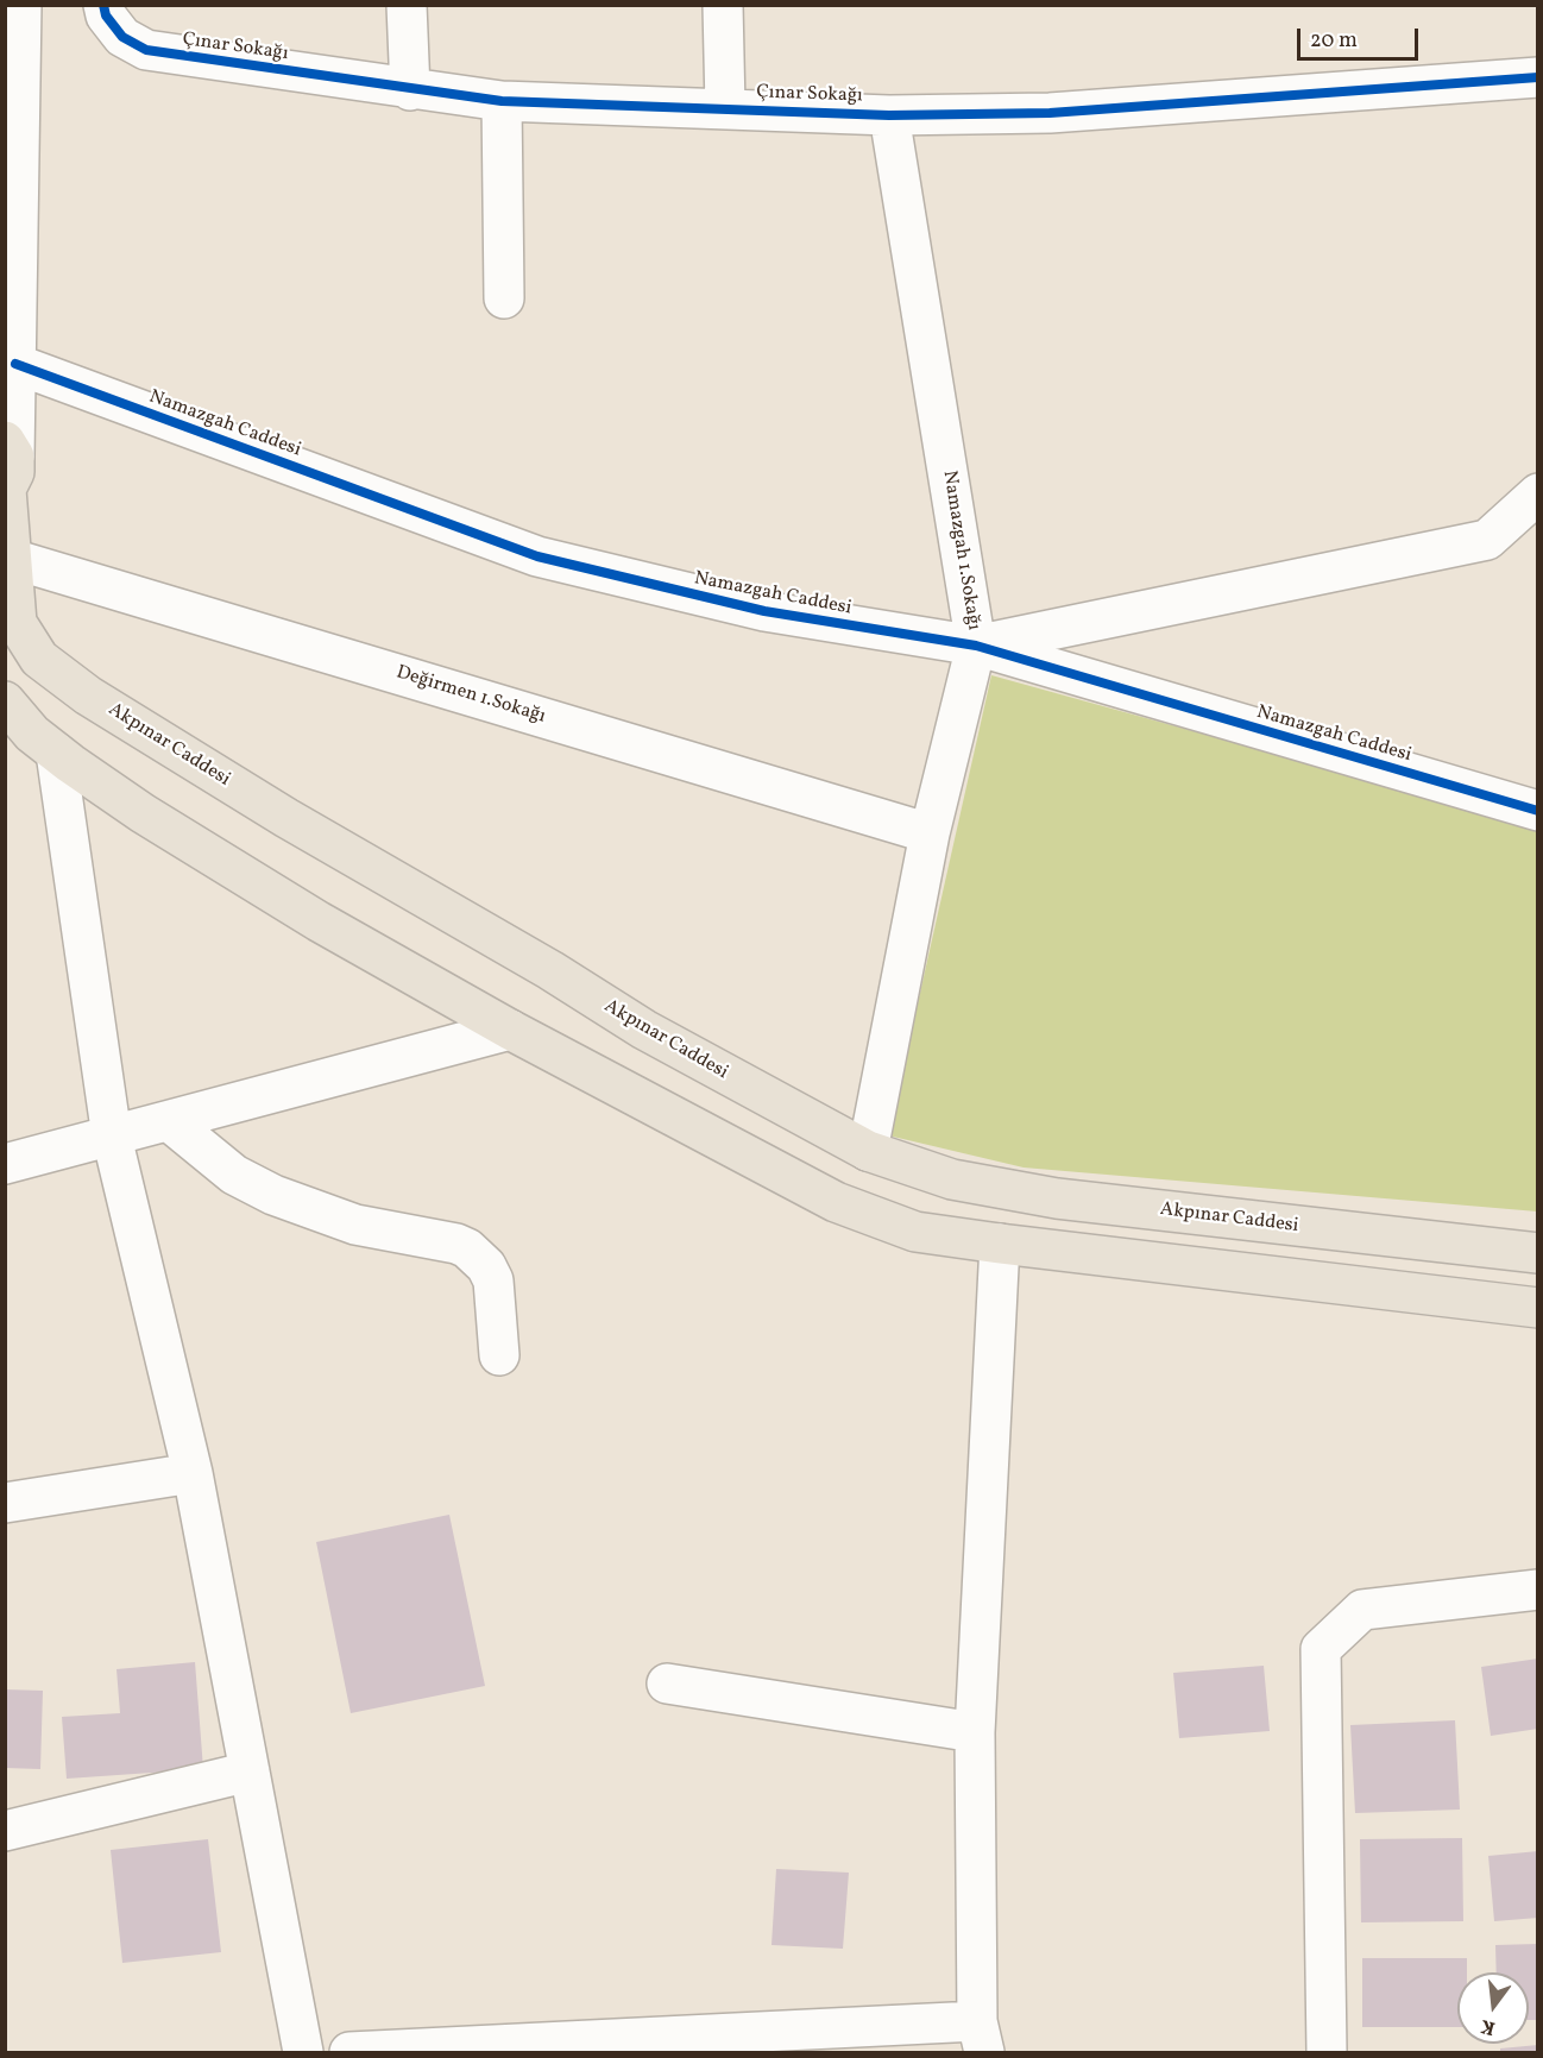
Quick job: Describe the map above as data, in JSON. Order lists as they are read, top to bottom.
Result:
{
  "streets": {
    "main road": ["Akpınar Caddesi"],
    "street": [
      "Çınar Sokağı",
      "Namazgah Caddesi",
      "Namazgah 1.Sokağı",
      "Değirmen 1.Sokağı"
    ]
  },
  "crossings": [
    ["Çınar Sokağı", "Namazgah 1.Sokağı"],
    ["Namazgah Caddesi", "Namazgah 1.Sokağı"],
    ["Namazgah 1.Sokağı", "Değirmen 1.Sokağı"],
    ["Namazgah 1.Sokağı", "Akpınar Caddesi"],
    ["Değirmen 1.Sokağı", "Akpınar Caddesi"]
  ],
  "scale_bar": "20 m",
  "north": "bottom"
}
